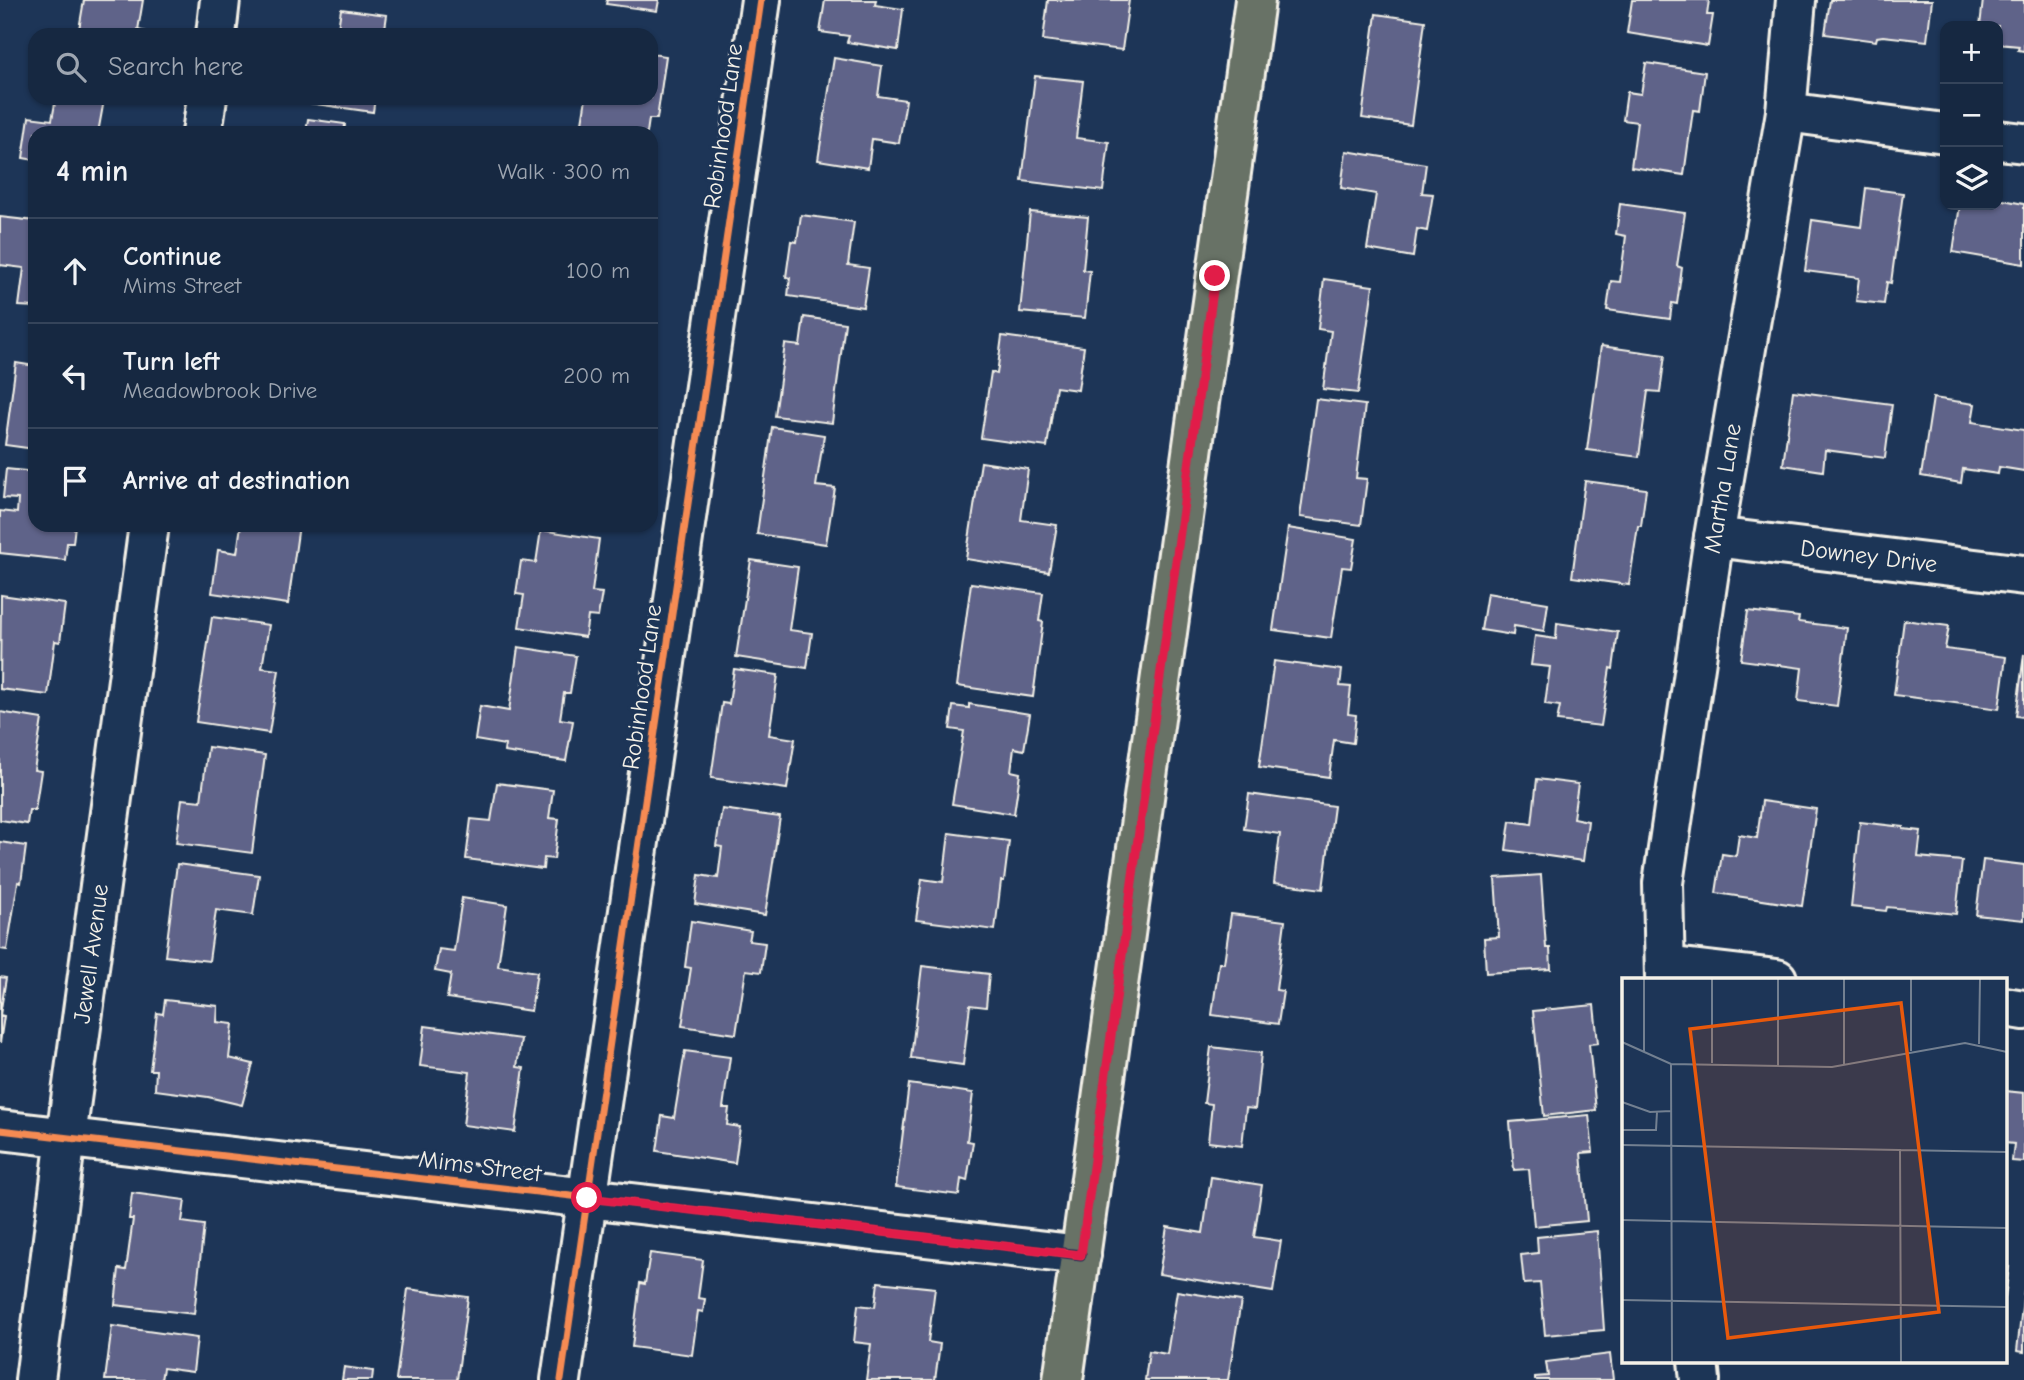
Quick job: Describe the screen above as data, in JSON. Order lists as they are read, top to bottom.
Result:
{
  "streets": {
    "street": [
      "Robinhood Lane",
      "Martha Lane",
      "Downey Drive",
      "Jewell Avenue",
      "Mims Street"
    ]
  },
  "crossings": [
    ["Robinhood Lane", "Mims Street"],
    ["Martha Lane", "Downey Drive"],
    ["Jewell Avenue", "Mims Street"]
  ],
  "page": {
    "map_buttons": ["+", "−"],
    "search": "Search here",
    "heading": ["4 min", "Walk · 300 m"],
    "list": [
      ["Continue", "Mims Street", "100 m"],
      ["Turn left", "Meadowbrook Drive", "200 m"],
      "Arrive at destination"
    ]
  }
}
